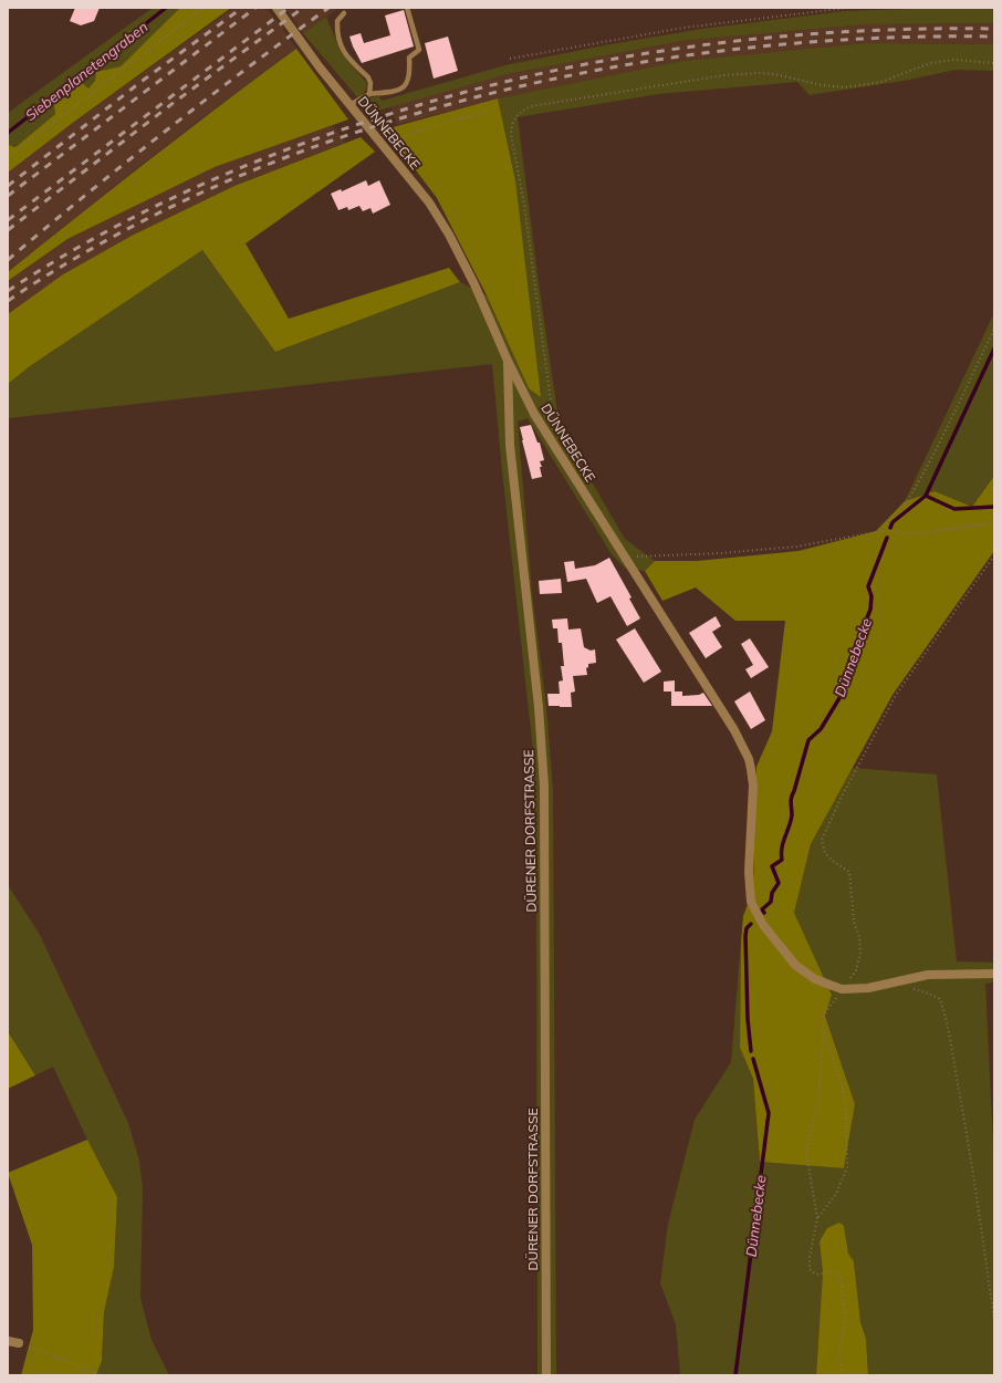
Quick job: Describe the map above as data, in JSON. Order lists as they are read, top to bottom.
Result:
{
  "streets": {
    "street": ["DÜNNEBECKE", "DÜRENER DORFSTRASSE"]
  },
  "crossings": [
    ["DÜNNEBECKE", "DÜRENER DORFSTRASSE"]
  ],
  "water": ["Siebenplanetengraben", "Dünnebecke"]
}
